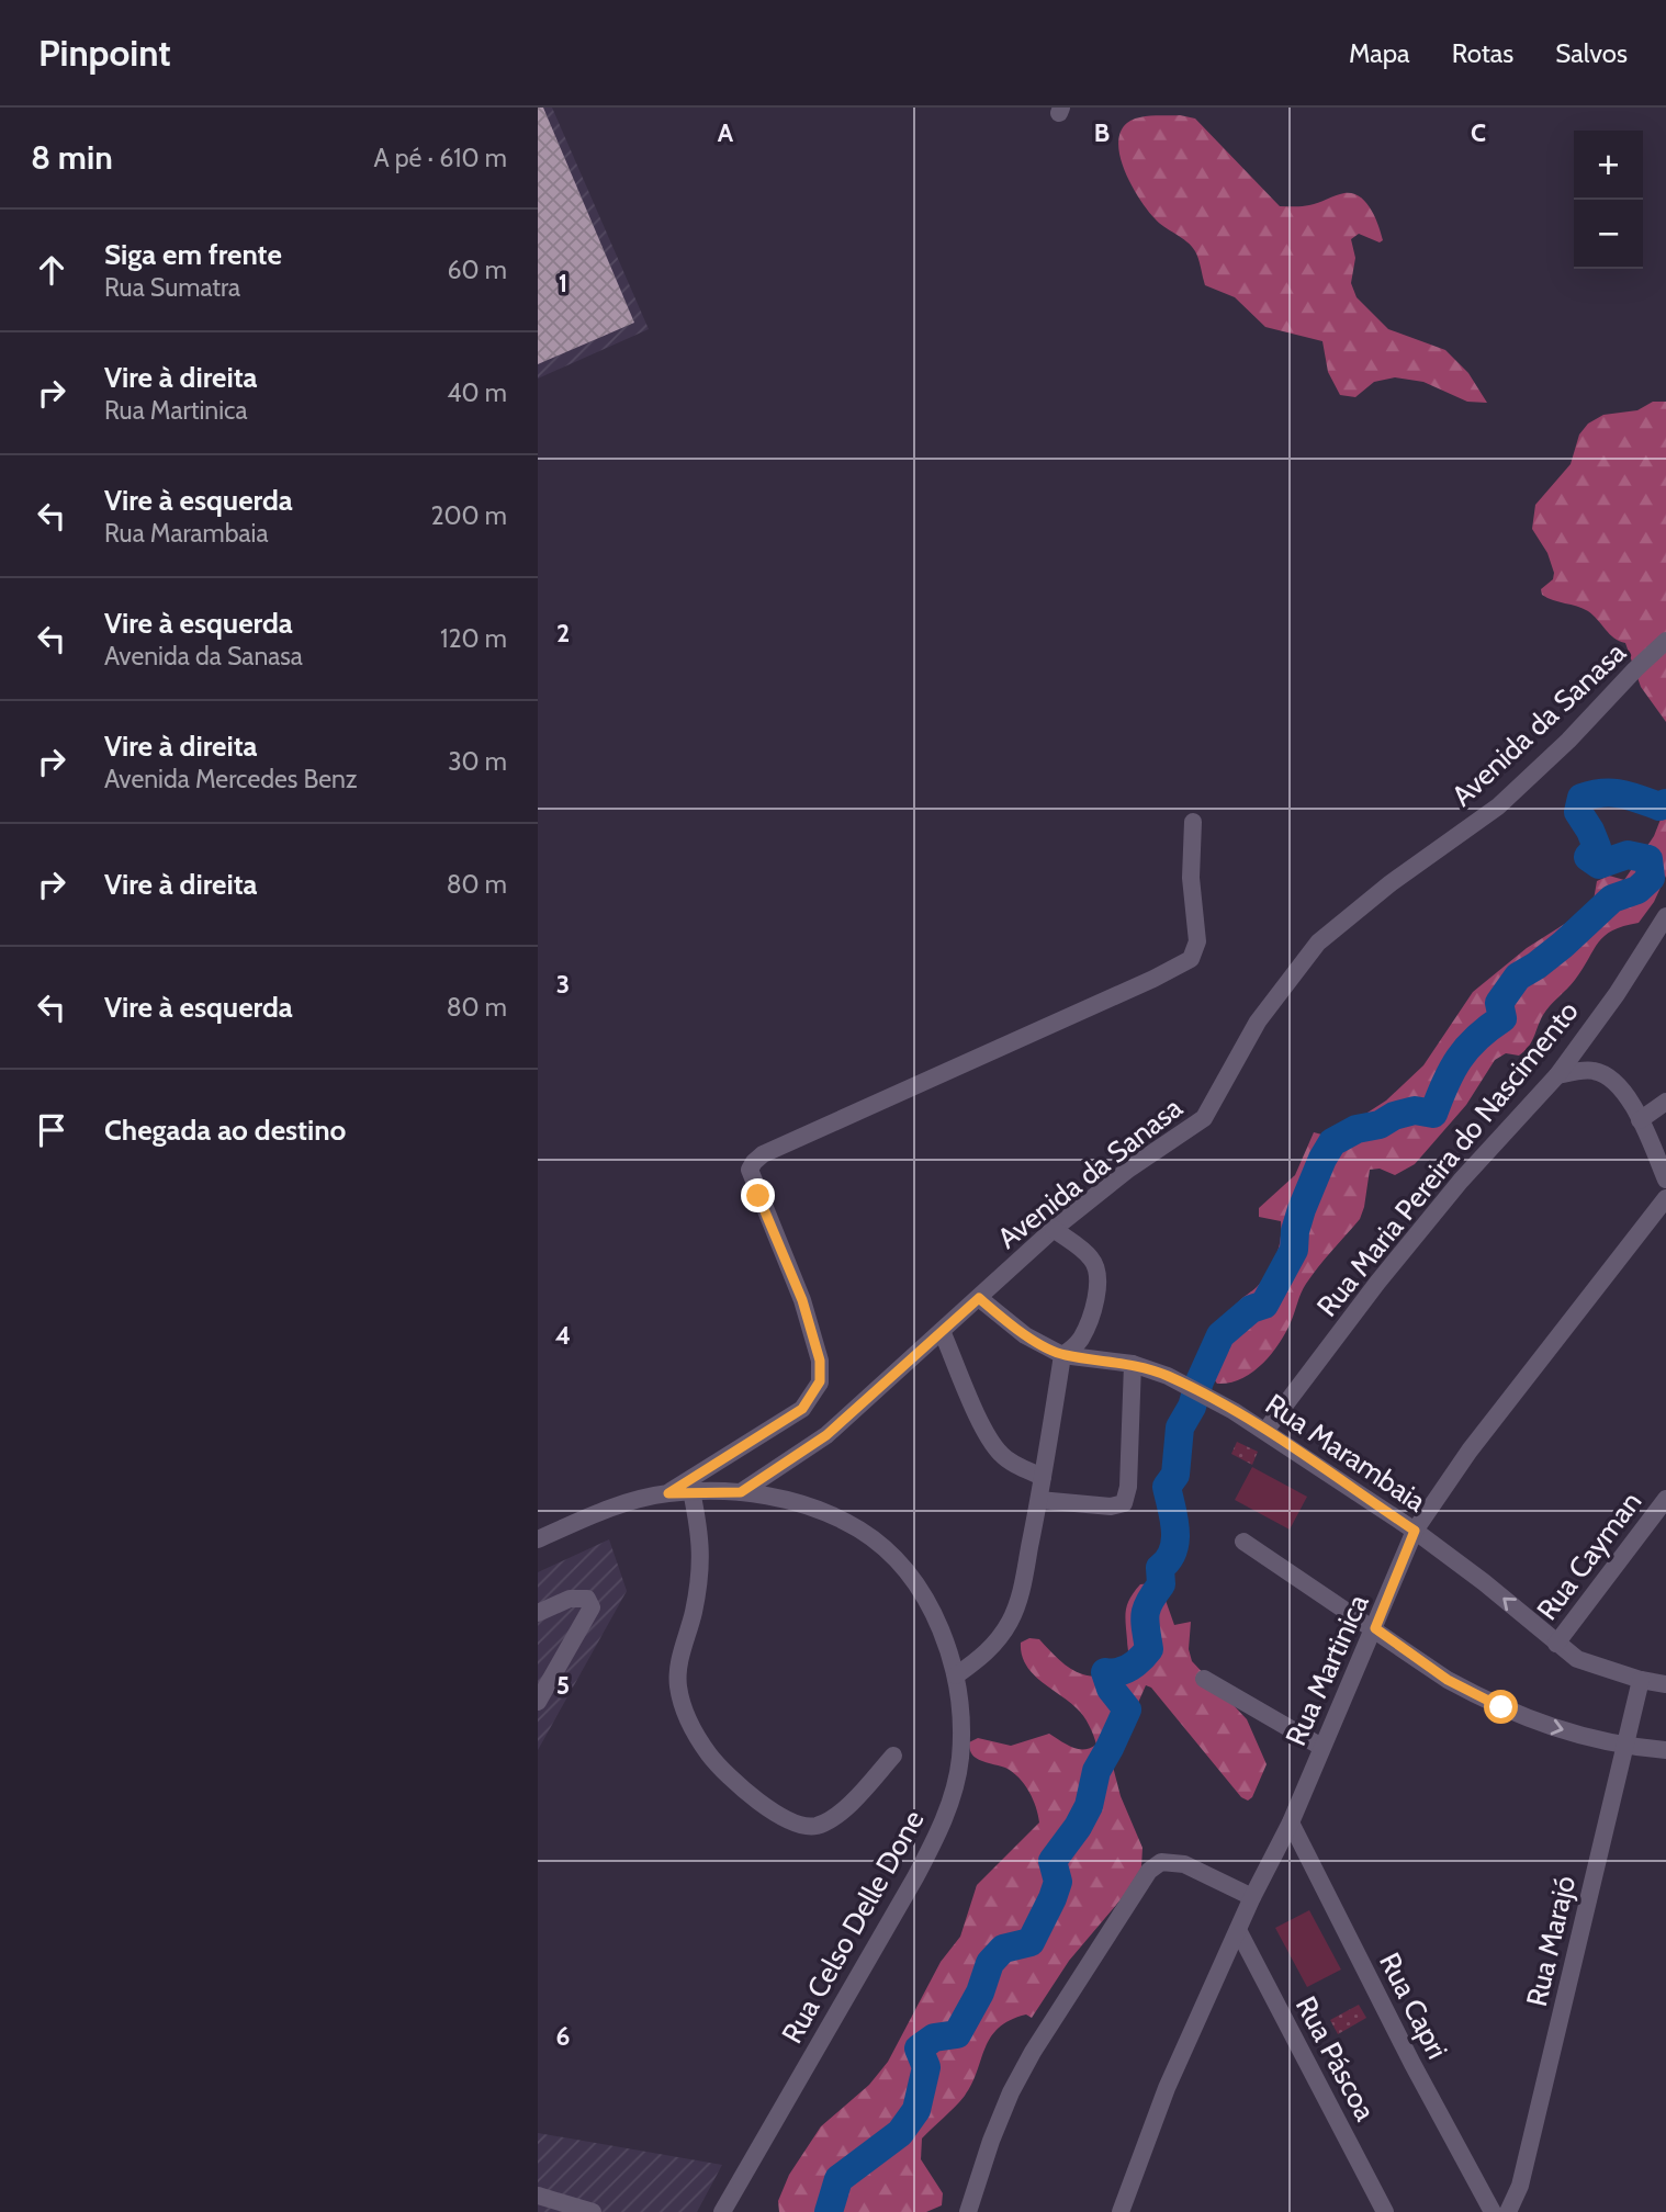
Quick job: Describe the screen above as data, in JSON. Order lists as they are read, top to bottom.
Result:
{
  "streets": {
    "street": [
      "Avenida da Sanasa",
      "Rua Maria Pereira do Nascimento",
      "Rua Marambaia",
      "Rua Cayman",
      "Rua Martinica",
      "Rua Celso Delle Done",
      "Rua Marajó",
      "Rua Capri",
      "Rua Páscoa"
    ]
  },
  "crossings": [
    ["Avenida da Sanasa", "Rua Marambaia"],
    ["Avenida da Sanasa", "Rua Celso Delle Done"],
    ["Rua Maria Pereira do Nascimento", "Rua Marambaia"],
    ["Rua Marambaia", "Rua Cayman"],
    ["Rua Marambaia", "Rua Martinica"],
    ["Rua Marambaia", "Rua Marajó"],
    ["Rua Martinica", "Rua Capri"],
    ["Rua Martinica", "Rua Páscoa"]
  ],
  "page": {
    "header": "Pinpoint",
    "nav": ["Mapa", "Rotas", "Salvos"],
    "heading": ["8 min", "A pé · 610 m"],
    "map_buttons": ["+", "−"],
    "list": [
      ["Siga em frente", "Rua Sumatra", "60 m"],
      ["Vire à direita", "Rua Martinica", "40 m"],
      ["Vire à esquerda", "Rua Marambaia", "200 m"],
      ["Vire à esquerda", "Avenida da Sanasa", "120 m"],
      ["Vire à direita", "Avenida Mercedes Benz", "30 m"],
      ["Vire à direita", "80 m"],
      ["Vire à esquerda", "80 m"],
      "Chegada ao destino"
    ]
  },
  "grid": {
    "columns": ["A", "B", "C"],
    "rows": [
      "1",
      "2",
      "3",
      "4",
      "5",
      "6"
    ]
  }
}
